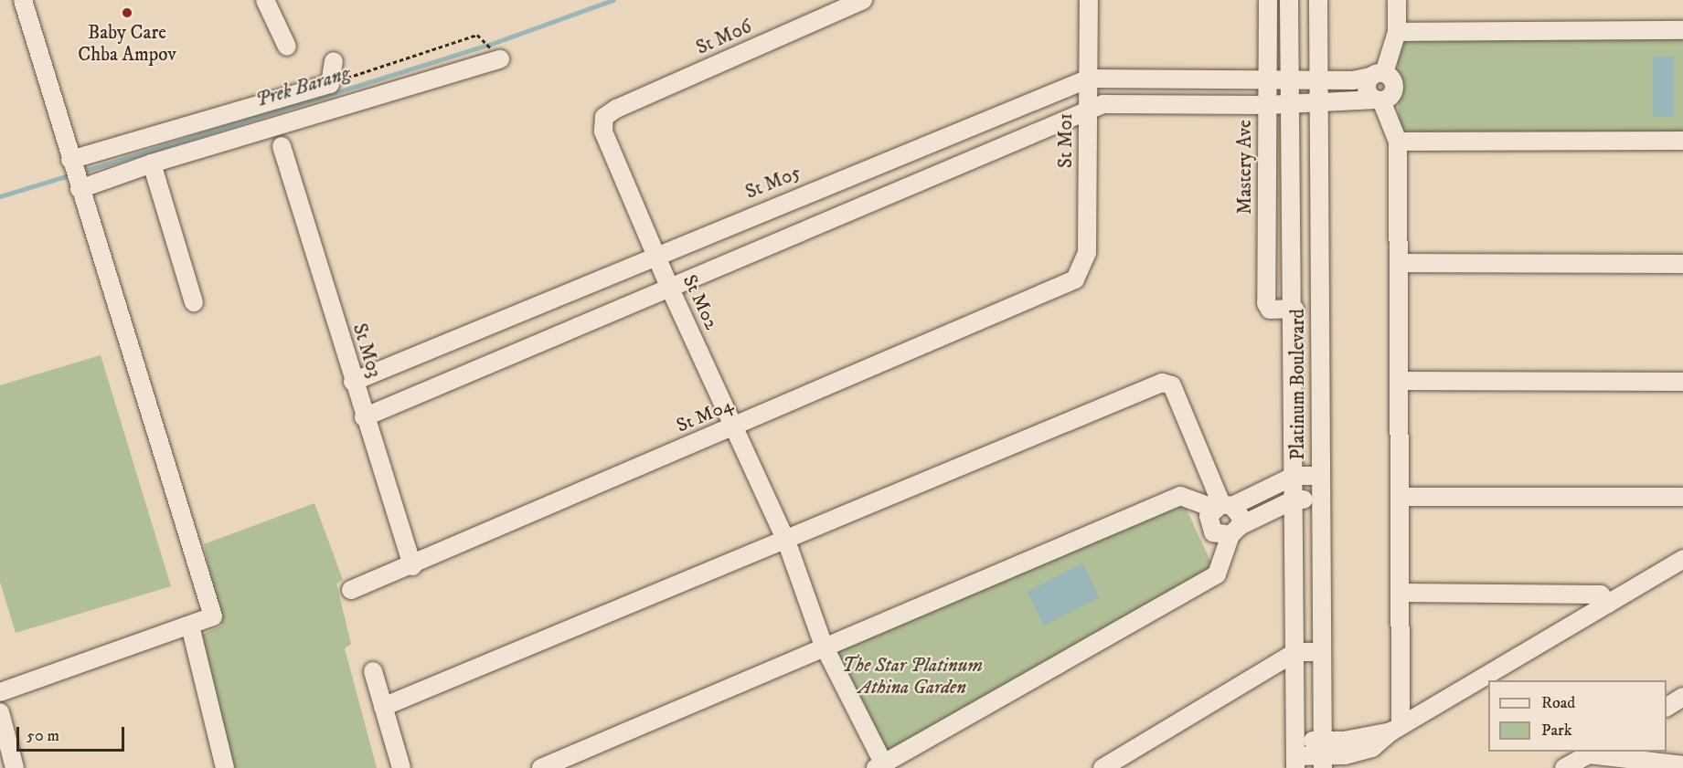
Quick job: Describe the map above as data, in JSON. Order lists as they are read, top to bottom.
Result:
{
  "streets": {
    "street": [
      "St M06",
      "St M01",
      "Mastery Ave",
      "St M05",
      "St M02",
      "St M03",
      "Platinum Boulevard",
      "St M04"
    ]
  },
  "crossings": [
    ["St M06", "St M02"],
    ["St M01", "St M05"],
    ["St M01", "St M04"],
    ["Mastery Ave", "St M05"],
    ["Mastery Ave", "Platinum Boulevard"],
    ["St M05", "St M02"],
    ["St M05", "St M03"],
    ["St M05", "Platinum Boulevard"],
    ["St M02", "St M04"],
    ["St M03", "St M04"]
  ],
  "water": ["Prek Barang"],
  "parks": ["The Star Platinum Athina Garden"],
  "places": ["Baby Care Chba Ampov"],
  "legend": ["Road", "Park"],
  "scale_bar": "50 m"
}
